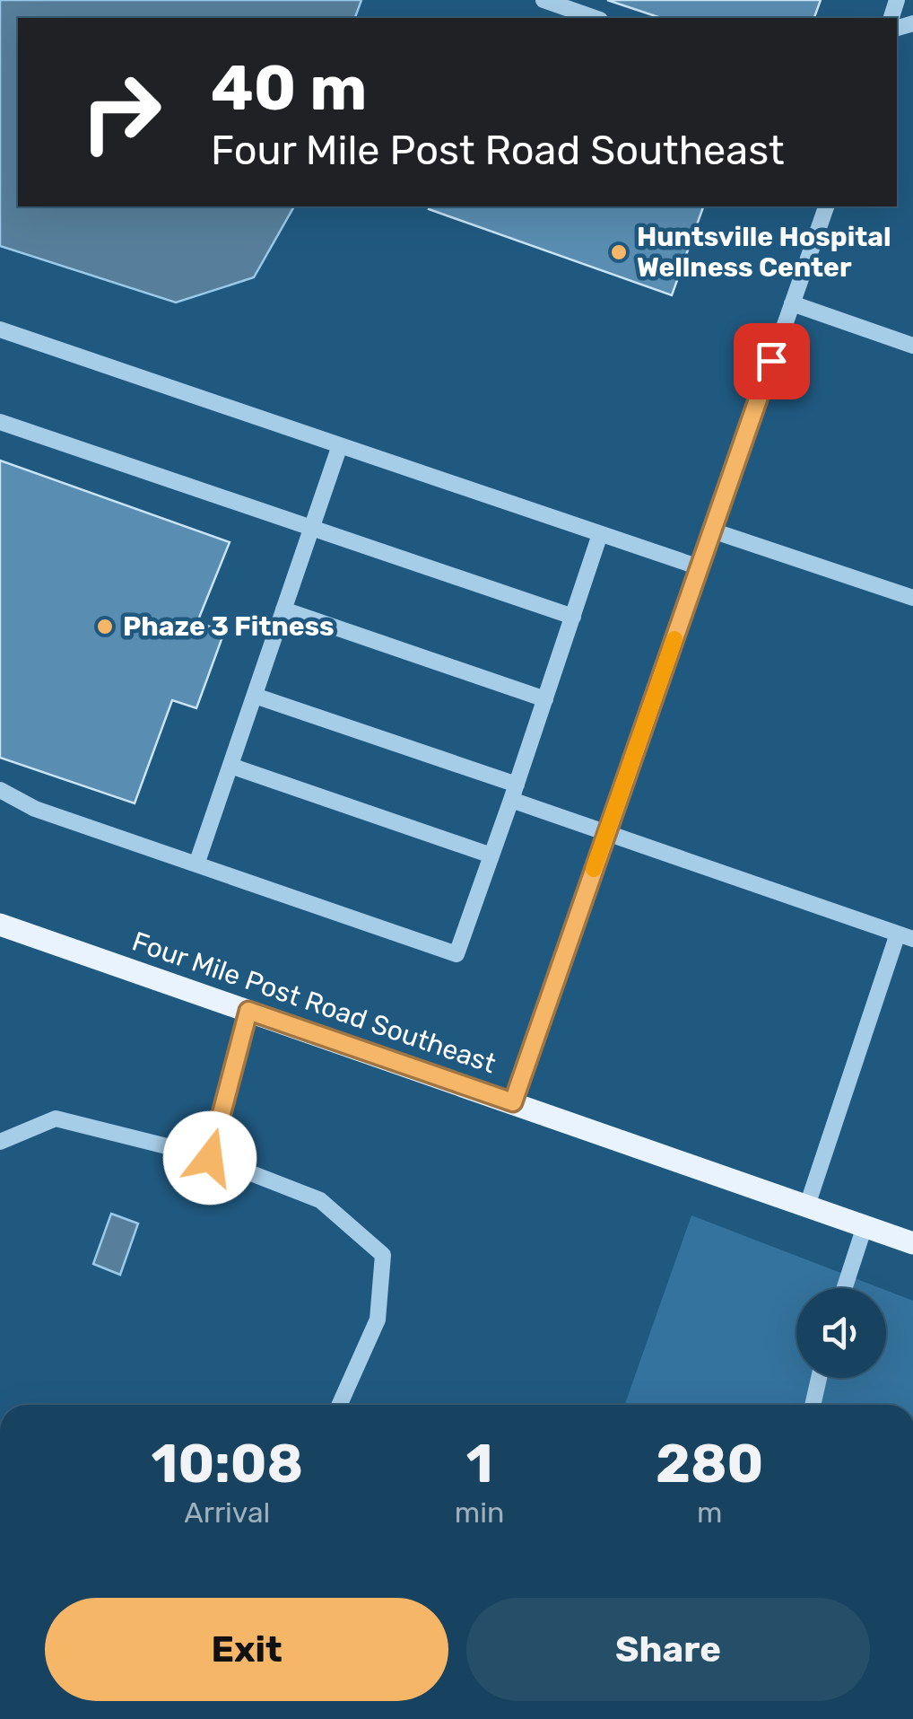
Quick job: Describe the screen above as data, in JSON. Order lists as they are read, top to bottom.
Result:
{
  "streets": {
    "main road": ["Four Mile Post Road Southeast"]
  },
  "places": ["Huntsville Hospital Wellness Center", "Phaze 3 Fitness"],
  "page": {
    "turn": ["40 m", "Four Mile Post Road Southeast"],
    "eta": [
      "10:08",
      "Arrival",
      "1",
      "min",
      "280",
      "m"
    ],
    "buttons": ["Exit", "Share"]
  }
}
